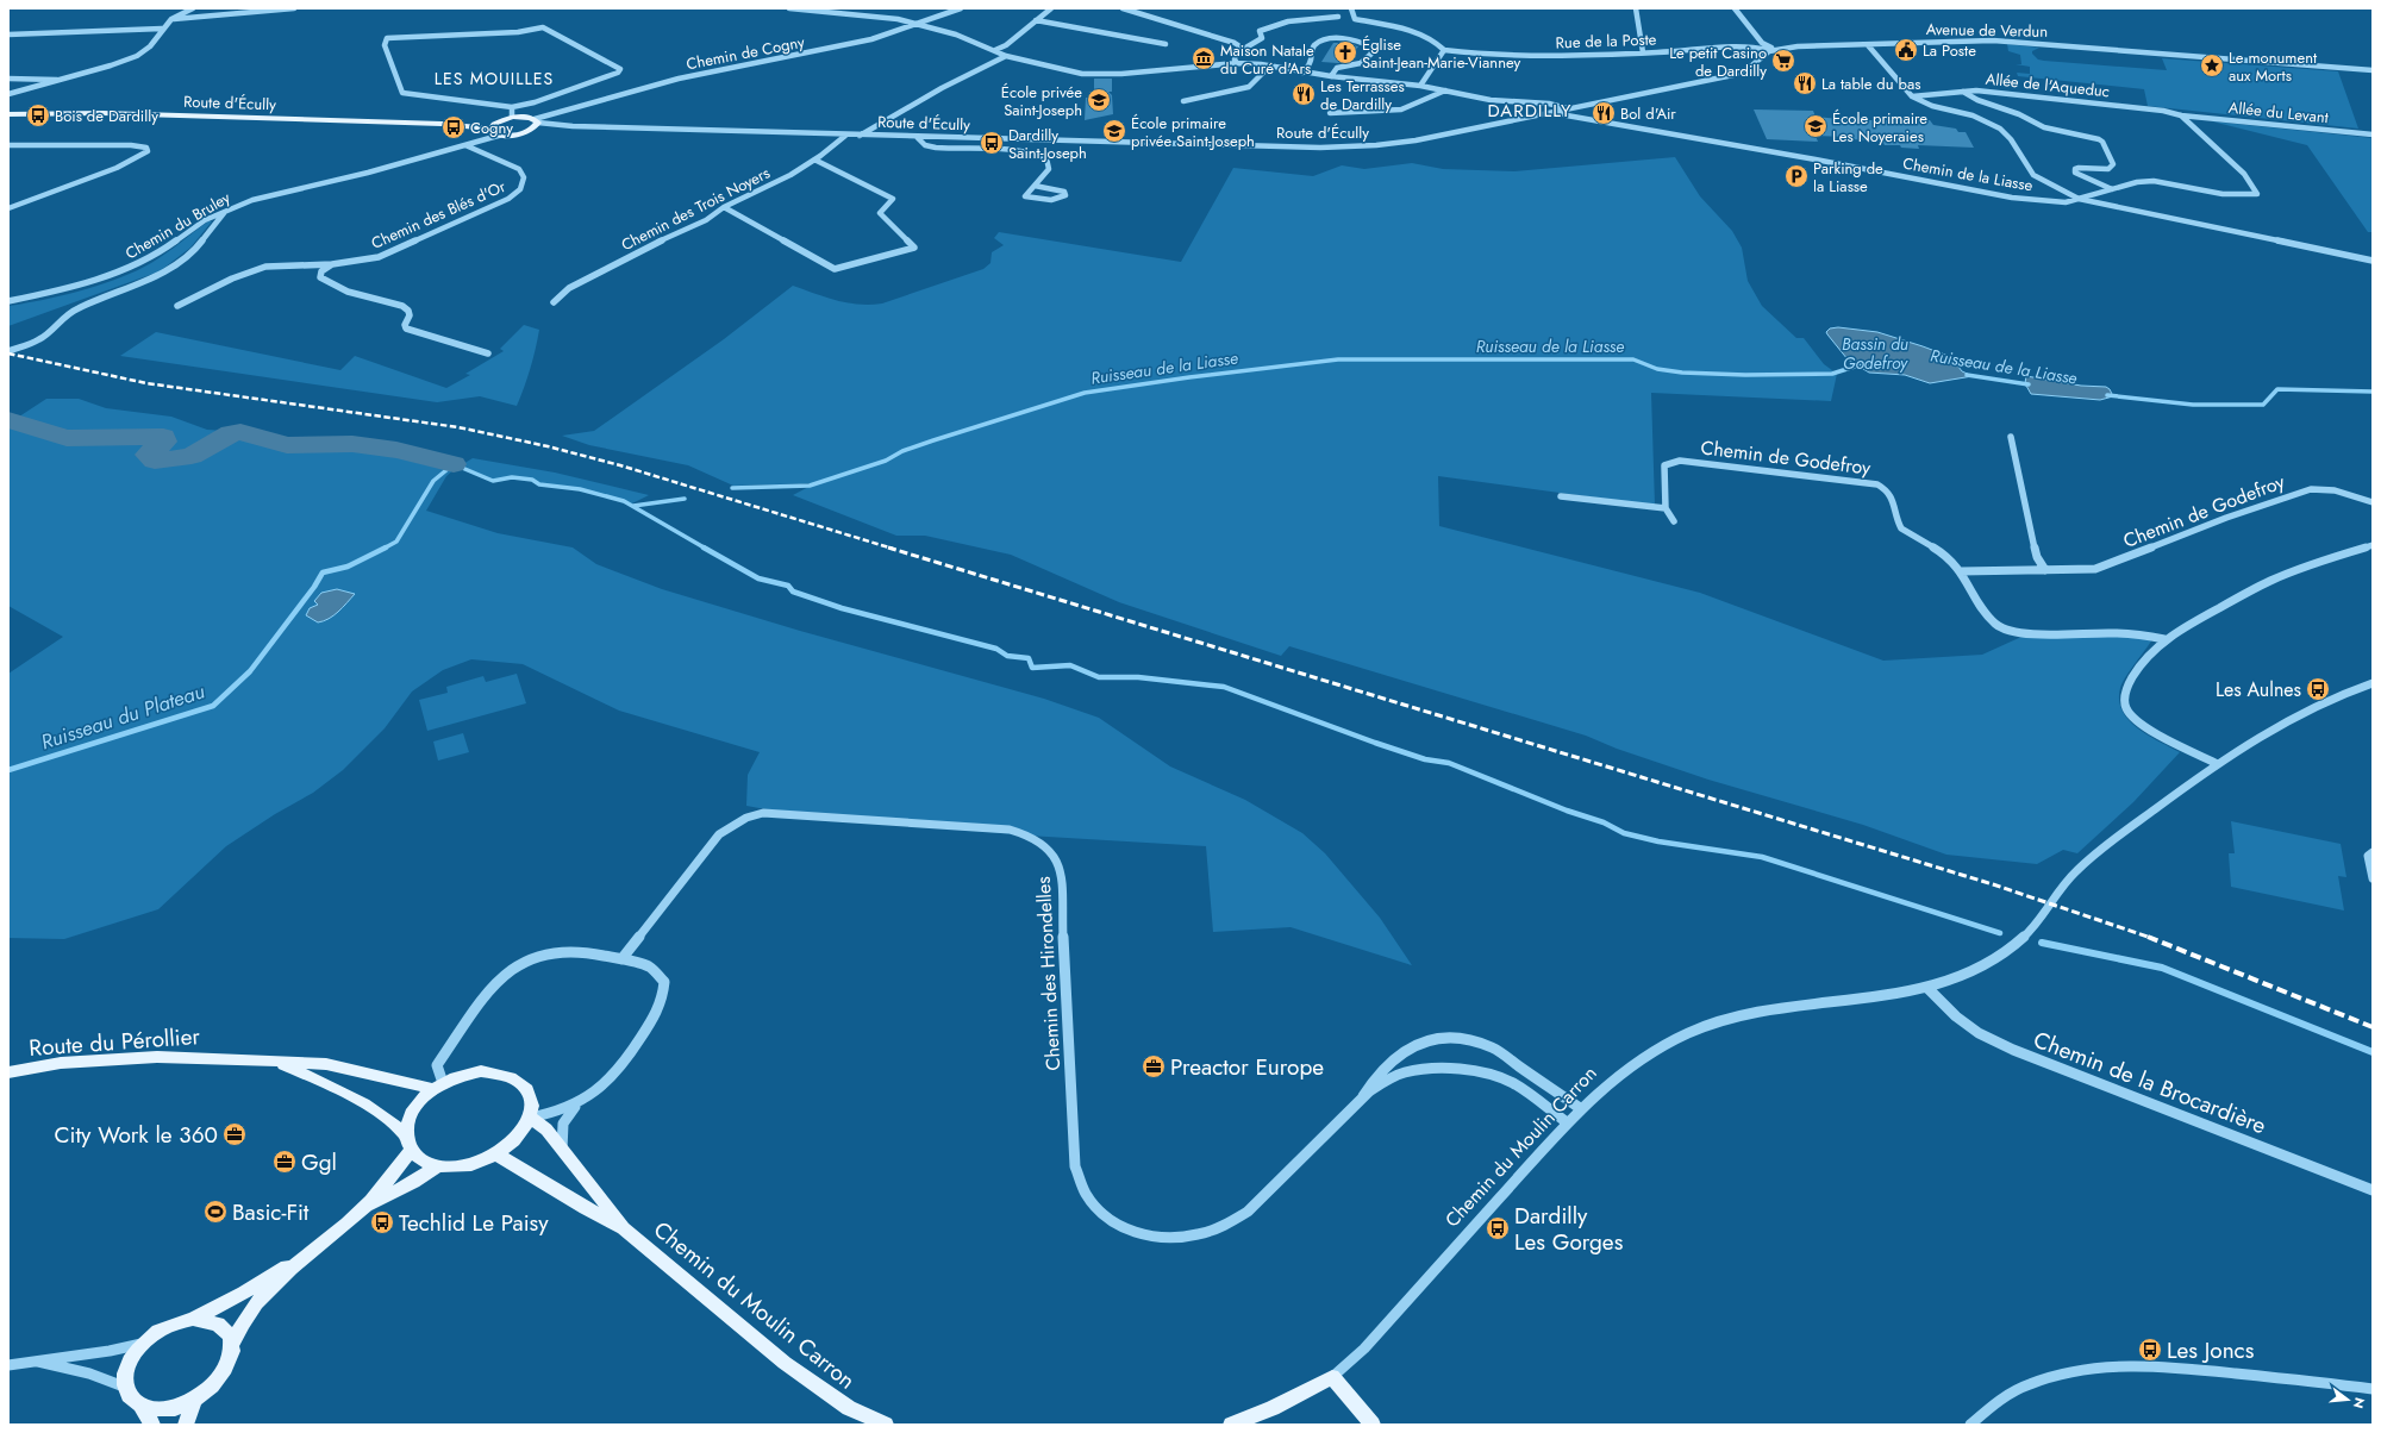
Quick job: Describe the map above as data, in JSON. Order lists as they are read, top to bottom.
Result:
{
  "streets": {
    "main road": ["Route d'Écully", "Route du Pérollier", "Chemin du Moulin Carron"],
    "street": [
      "Avenue de Verdun",
      "Rue de la Poste",
      "Chemin de Cogny",
      "Allée de l'Aqueduc",
      "Allée du Levant",
      "Chemin de la Liasse",
      "Chemin des Trois Noyers",
      "Chemin des Blés d'Or",
      "Chemin du Bruley",
      "Chemin de Godefroy",
      "Chemin des Hirondelles",
      "Chemin de la Brocardière"
    ]
  },
  "crossings": [
    ["Avenue de Verdun", "Rue de la Poste"],
    ["Chemin de Cogny", "Route d'Écully"],
    ["Allée de l'Aqueduc", "Allée du Levant"],
    ["Route d'Écully", "Chemin de la Liasse"],
    ["Route d'Écully", "Chemin des Trois Noyers"],
    ["Route d'Écully", "Chemin du Bruley"],
    ["Chemin des Blés d'Or", "Chemin du Bruley"],
    ["Chemin des Hirondelles", "Chemin du Moulin Carron"],
    ["Route du Pérollier", "Chemin du Moulin Carron"],
    ["Chemin de la Brocardière", "Chemin du Moulin Carron"]
  ],
  "districts": ["LES MOUILLES", "DARDILLY"],
  "water": ["Bassin du Godefroy", "Ruisseau de la Liasse", "Ruisseau du Plateau"],
  "places": {
    "public building": ["La Poste"],
    "church": ["Église Saint-Jean-Marie-Vianney"],
    "museum": ["Maison Natale du Curé d'Ars"],
    "supermarket": ["Le petit Casino de Dardilly"],
    "place": ["Le monument aux Morts"],
    "restaurant": ["La table du bas", "Les Terrasses de Dardilly", "Bol d'Air"],
    "school or university": ["École privée Saint-Joseph", "École primaire Les Noyeraies", "École primaire privée Saint-Joseph"],
    "bus stop": [
      "Bois de Dardilly",
      "Cogny",
      "Dardilly Saint-Joseph",
      "Les Aulnes",
      "Techlid Le Paisy",
      "Dardilly Les Gorges",
      "Les Joncs"
    ],
    "parking": ["Parking de la Liasse"],
    "office": ["Preactor Europe", "City Work le 360", "Ggl"],
    "sports": ["Basic-Fit"]
  },
  "north": "right"
}
